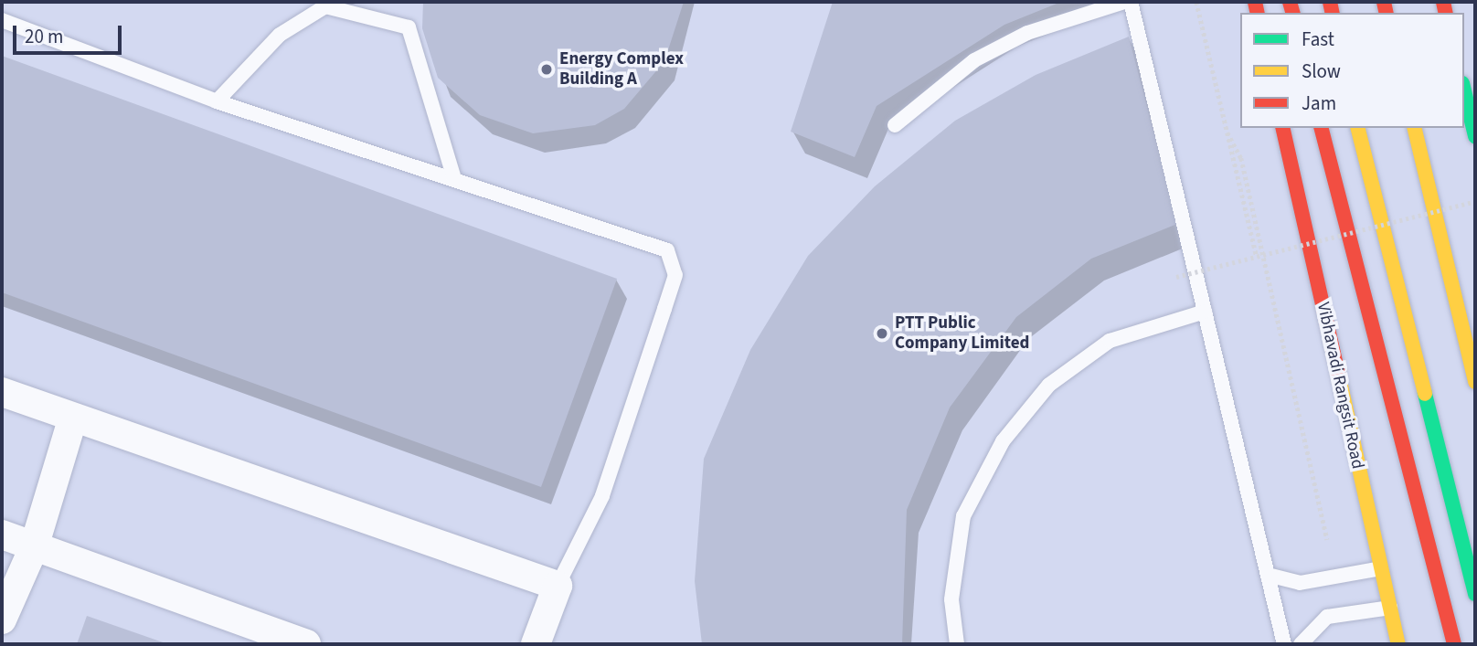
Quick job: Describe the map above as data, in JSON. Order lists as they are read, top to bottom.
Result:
{
  "streets": {
    "main road": ["Vibhavadi Rangsit Road"]
  },
  "places": ["Energy Complex Building A", "PTT Public Company Limited"],
  "legend": ["Fast", "Slow", "Jam"],
  "scale_bar": "20 m"
}
